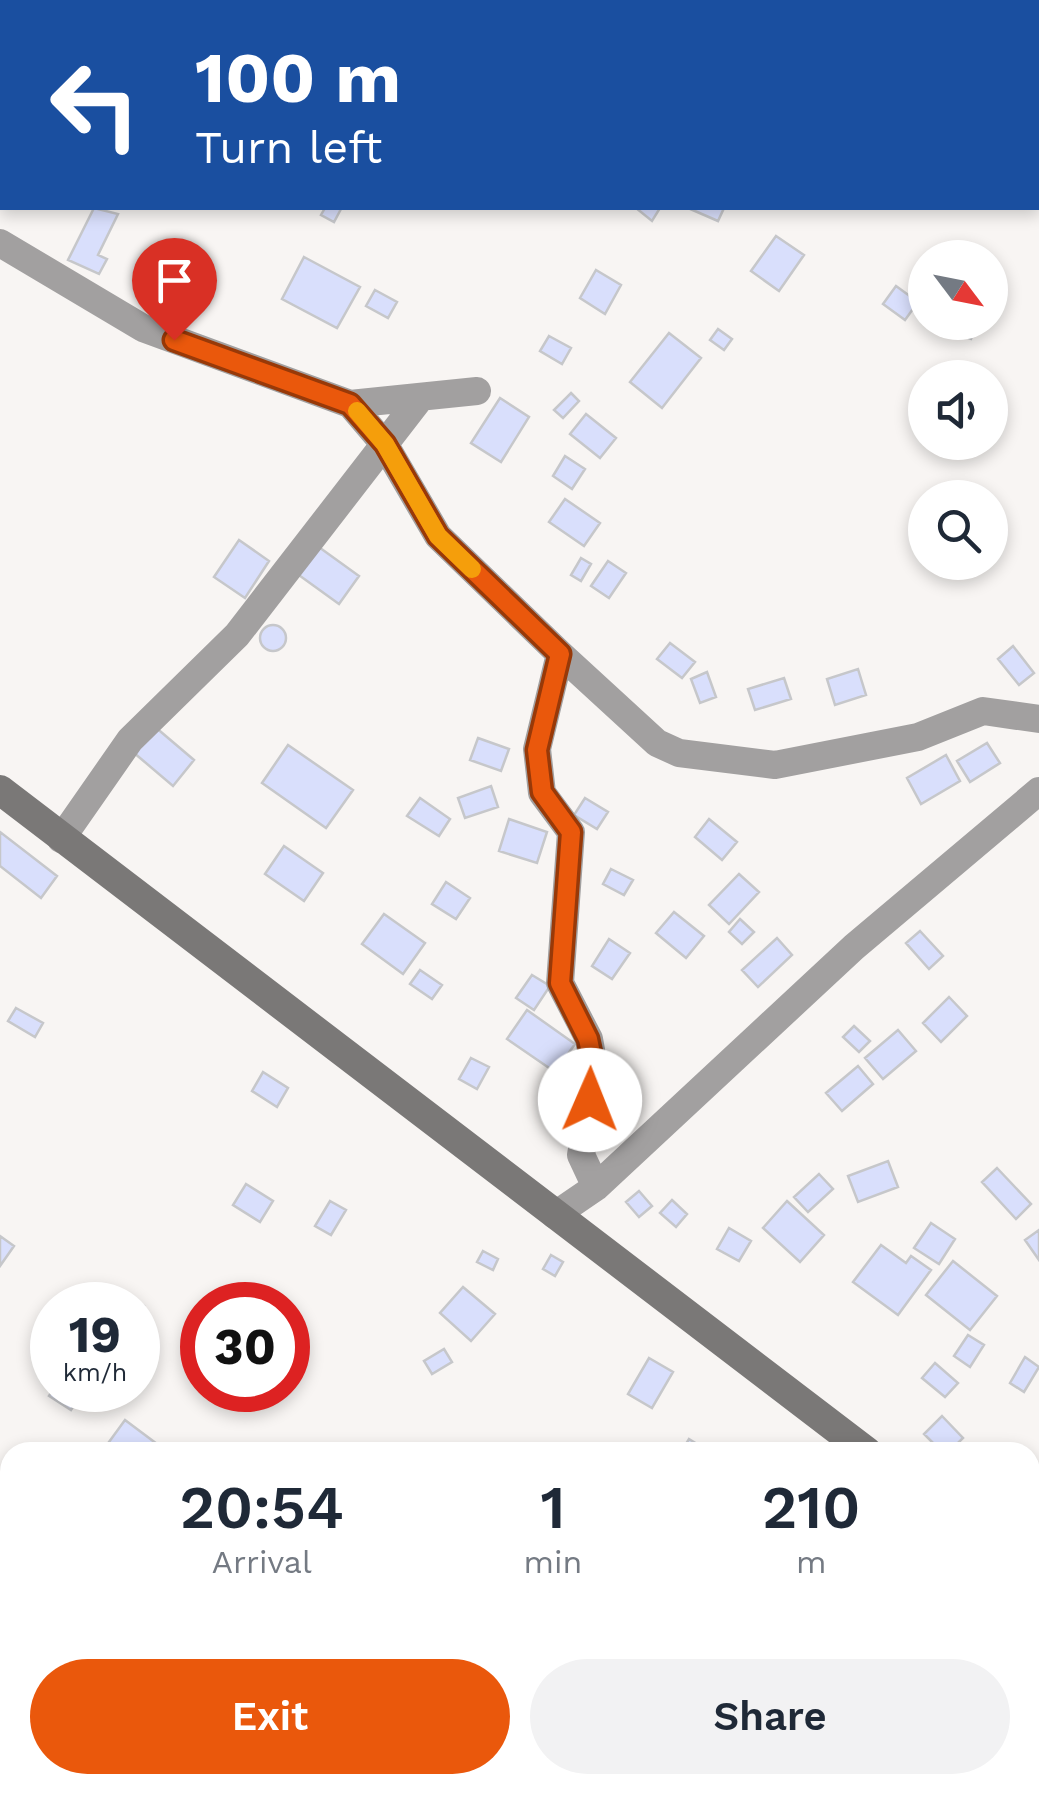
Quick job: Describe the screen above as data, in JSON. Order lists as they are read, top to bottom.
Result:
{
  "north": "bottom right",
  "page": {
    "turn": ["100 m", "Turn left"],
    "speed": "19 km/h",
    "limit": "30",
    "eta": [
      "20:54",
      "Arrival",
      "1",
      "min",
      "210",
      "m"
    ],
    "buttons": ["Exit", "Share"]
  }
}
